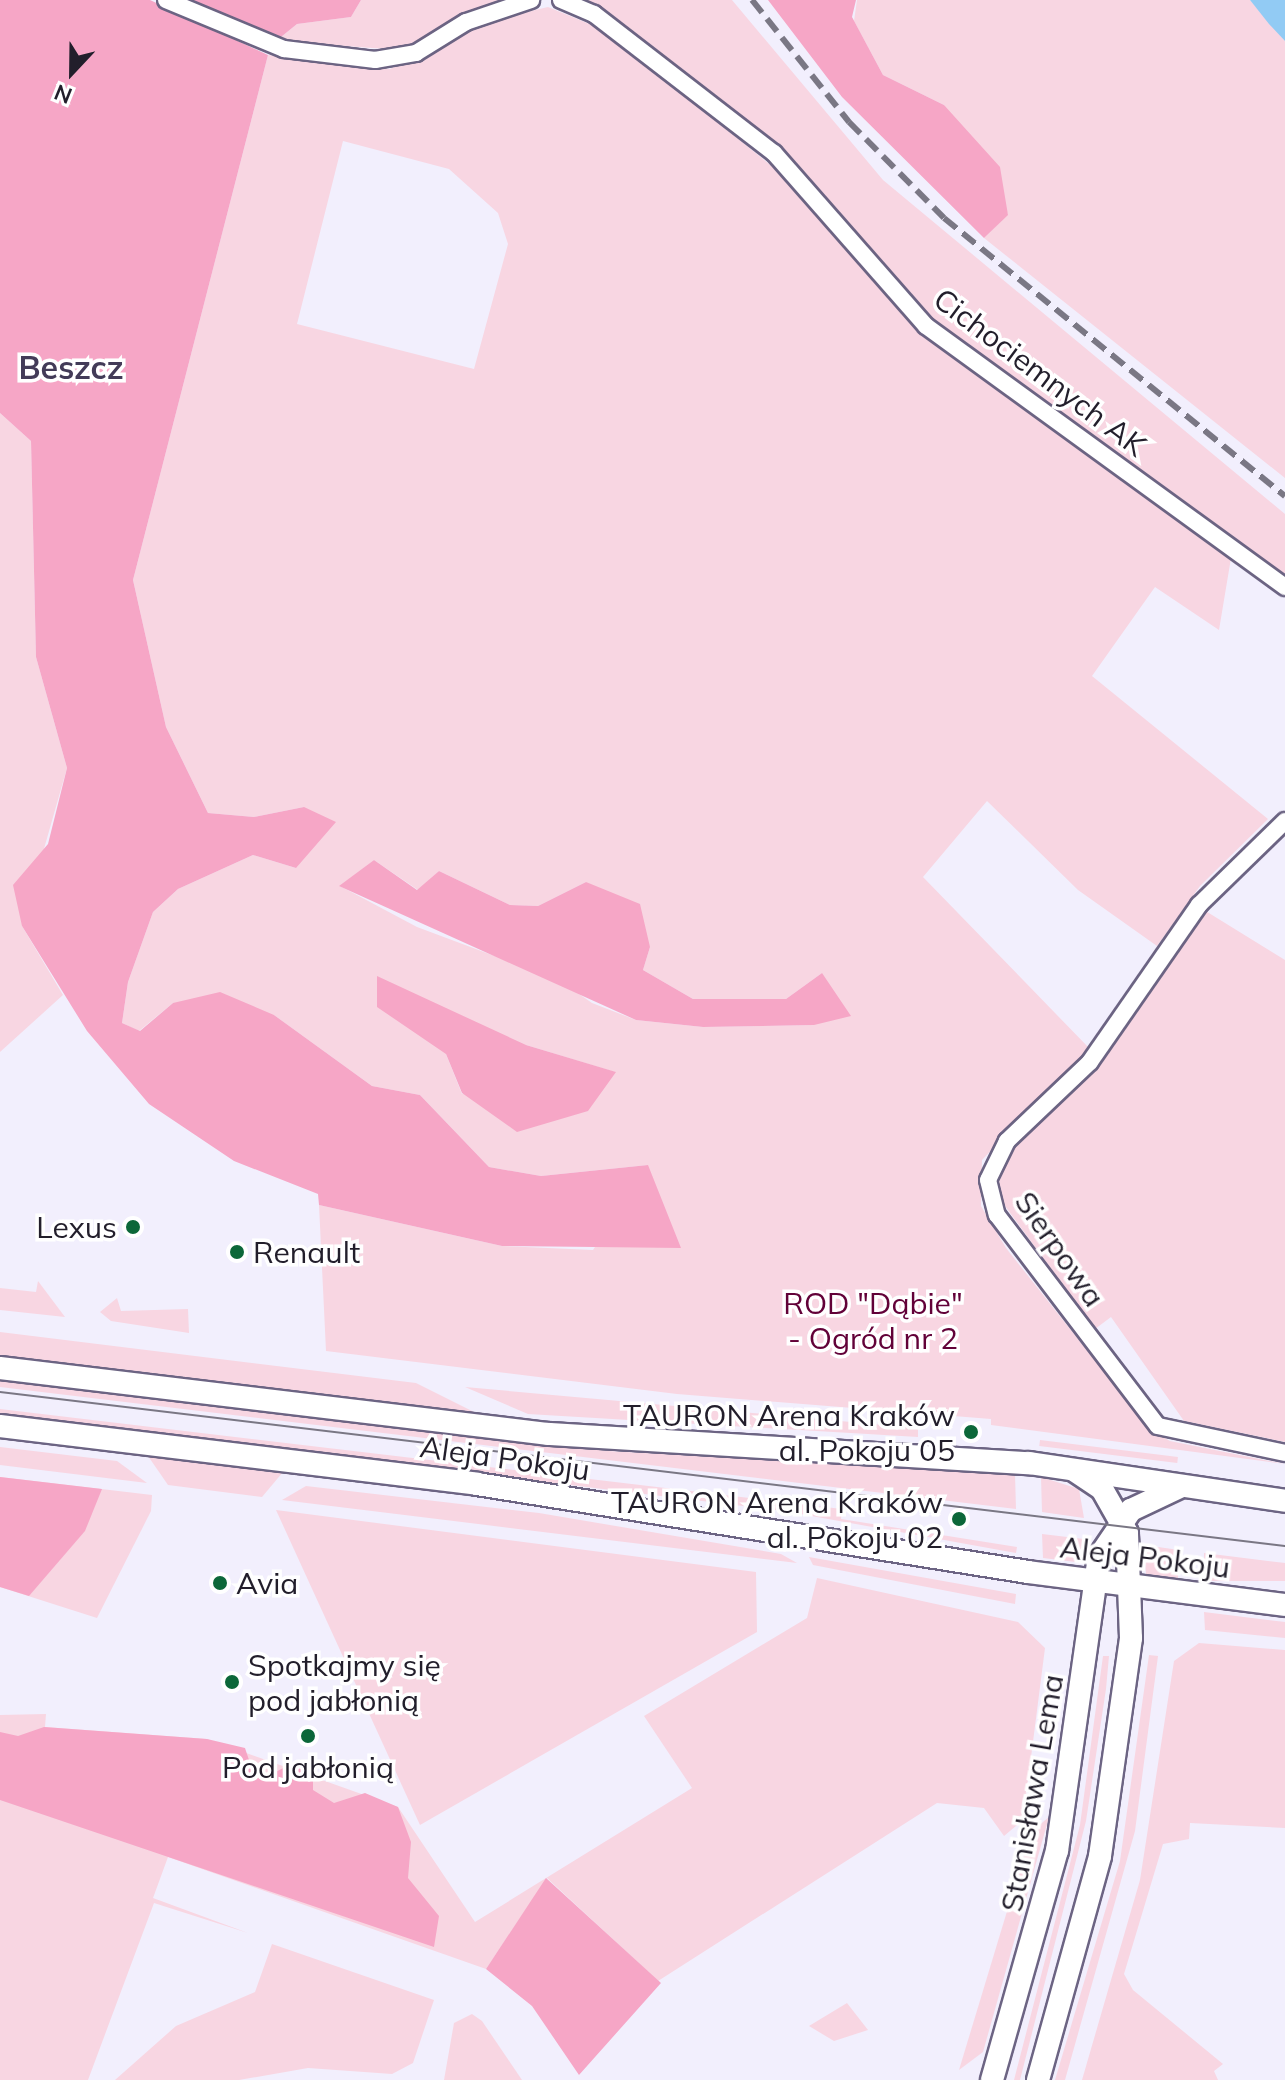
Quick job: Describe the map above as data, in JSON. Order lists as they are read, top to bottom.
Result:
{
  "streets": {
    "main road": ["Aleja Pokoju", "Stanisława Lema"],
    "street": ["Cichociemnych AK", "Sierpowa"]
  },
  "crossings": [
    ["Aleja Pokoju", "Stanisława Lema"]
  ],
  "districts": ["Beszcz"],
  "parks": ["ROD \"Dąbie\" - Ogród nr 2"],
  "places": [
    "Lexus",
    "Renault",
    "TAURON Arena Kraków al. Pokoju 05",
    "TAURON Arena Kraków al. Pokoju 02",
    "Avia",
    "Spotkajmy się pod jabłonią",
    "Pod jabłonią"
  ],
  "north": "bottom"
}
